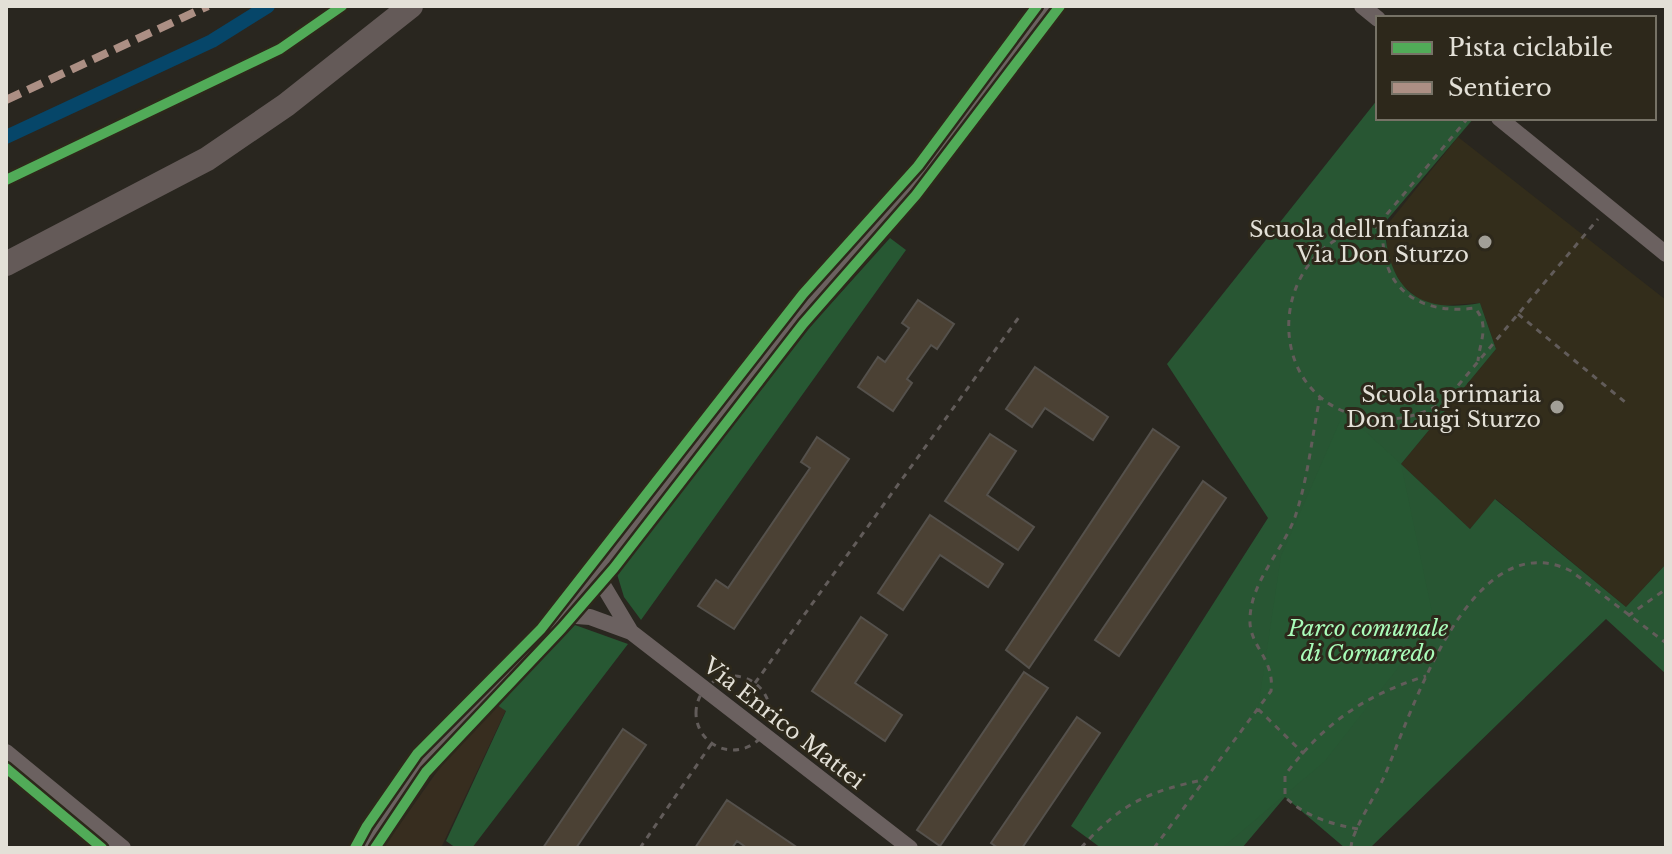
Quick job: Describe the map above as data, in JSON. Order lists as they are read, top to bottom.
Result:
{
  "streets": {
    "street": ["Via Enrico Mattei"]
  },
  "parks": ["Parco comunale di Cornaredo"],
  "places": ["Scuola dell'Infanzia Via Don Sturzo", "Scuola primaria Don Luigi Sturzo"],
  "legend": ["Pista ciclabile", "Sentiero"]
}
